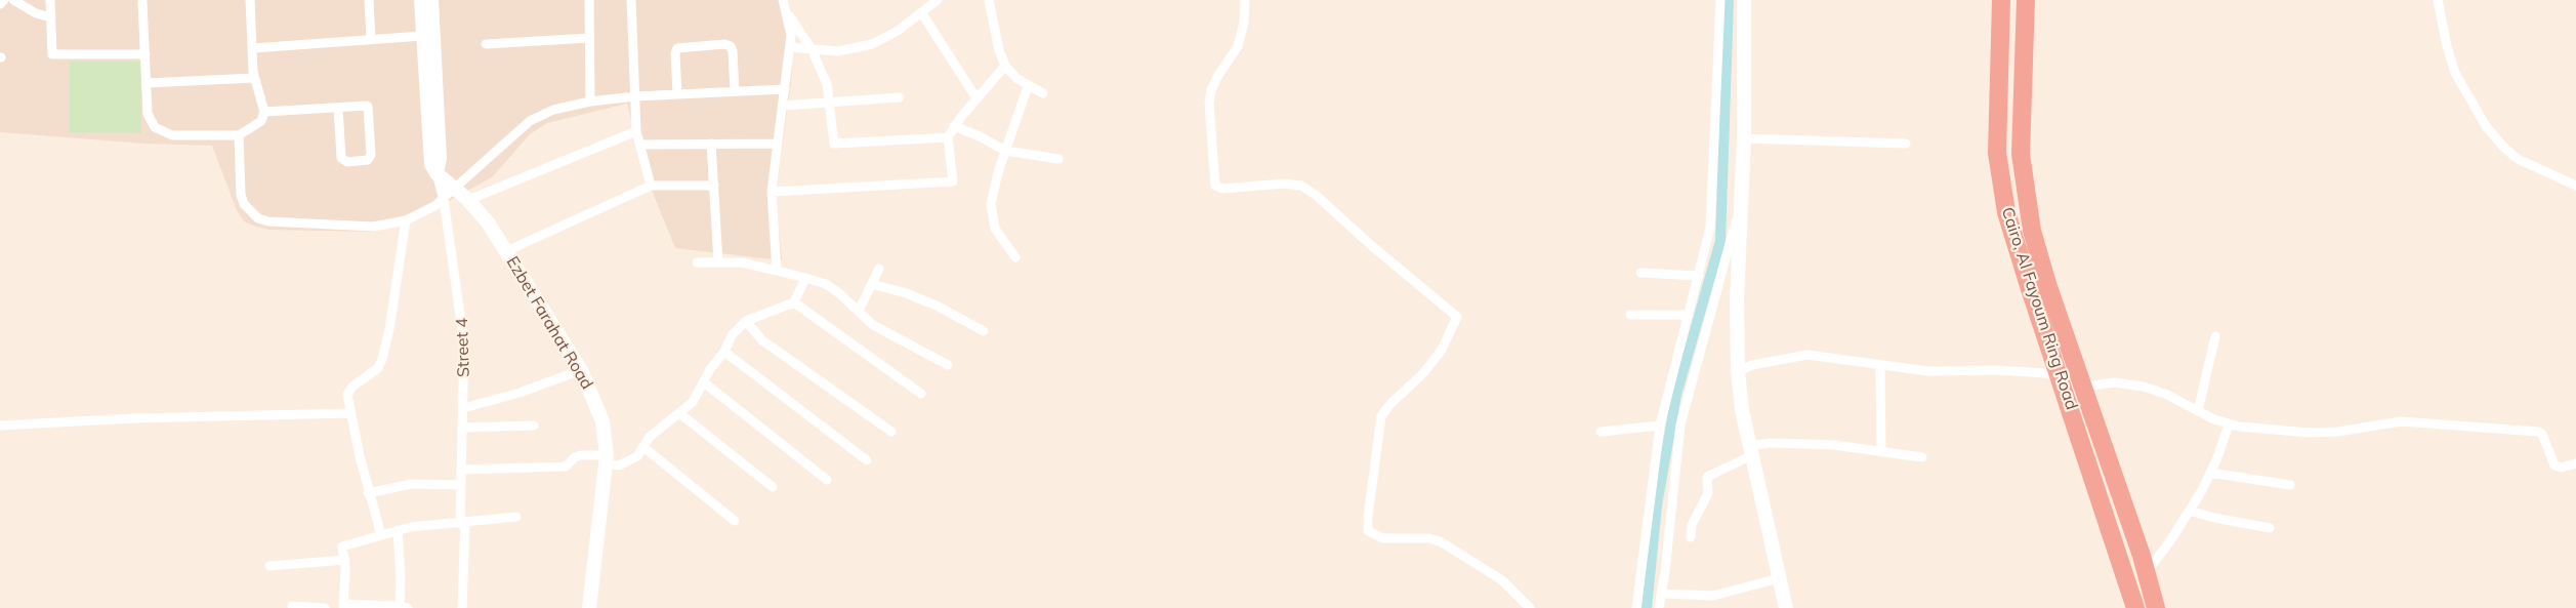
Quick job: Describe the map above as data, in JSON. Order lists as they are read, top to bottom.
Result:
{
  "streets": {
    "highway": ["Cairo, Al Fayoum Ring Road"],
    "street": ["Ezbet Farahat Road", "Street 4"]
  },
  "crossings": [
    ["Ezbet Farahat Road", "Street 4"]
  ]
}
